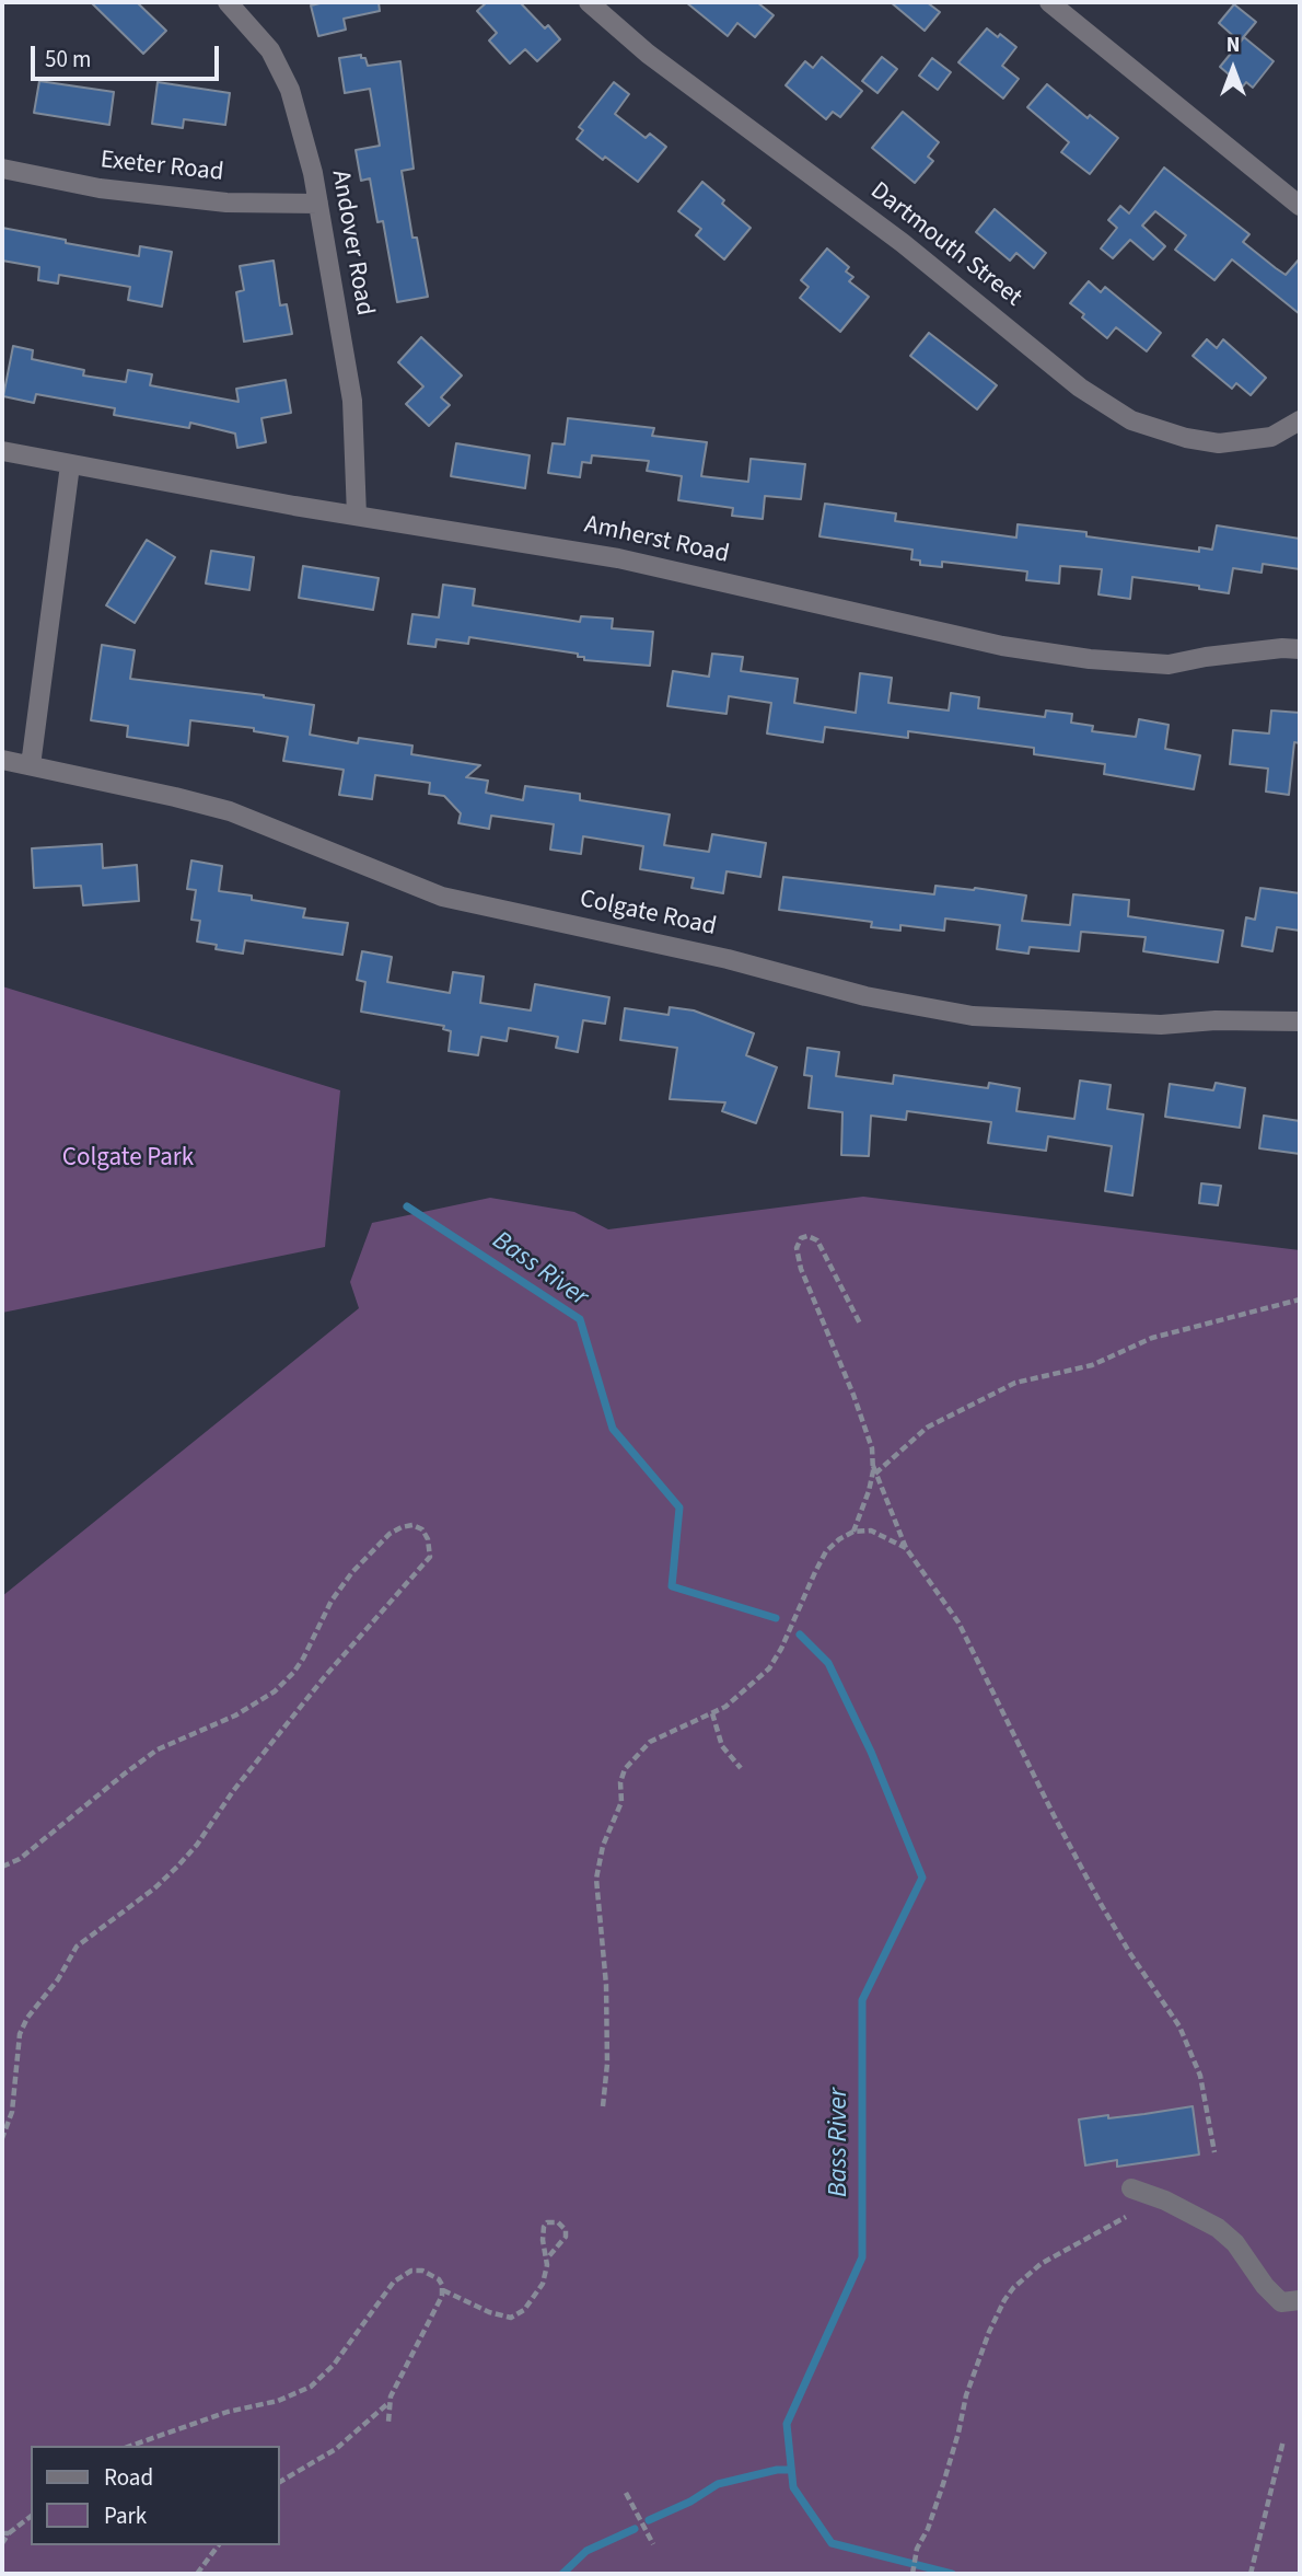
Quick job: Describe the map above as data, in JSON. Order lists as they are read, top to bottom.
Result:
{
  "streets": {
    "street": [
      "Exeter Road",
      "Andover Road",
      "Dartmouth Street",
      "Amherst Road",
      "Colgate Road"
    ]
  },
  "crossings": [
    ["Exeter Road", "Andover Road"],
    ["Andover Road", "Amherst Road"]
  ],
  "water": ["Bass River"],
  "parks": ["Colgate Park"],
  "legend": ["Road", "Park"],
  "scale_bar": "50 m",
  "north": "top"
}
